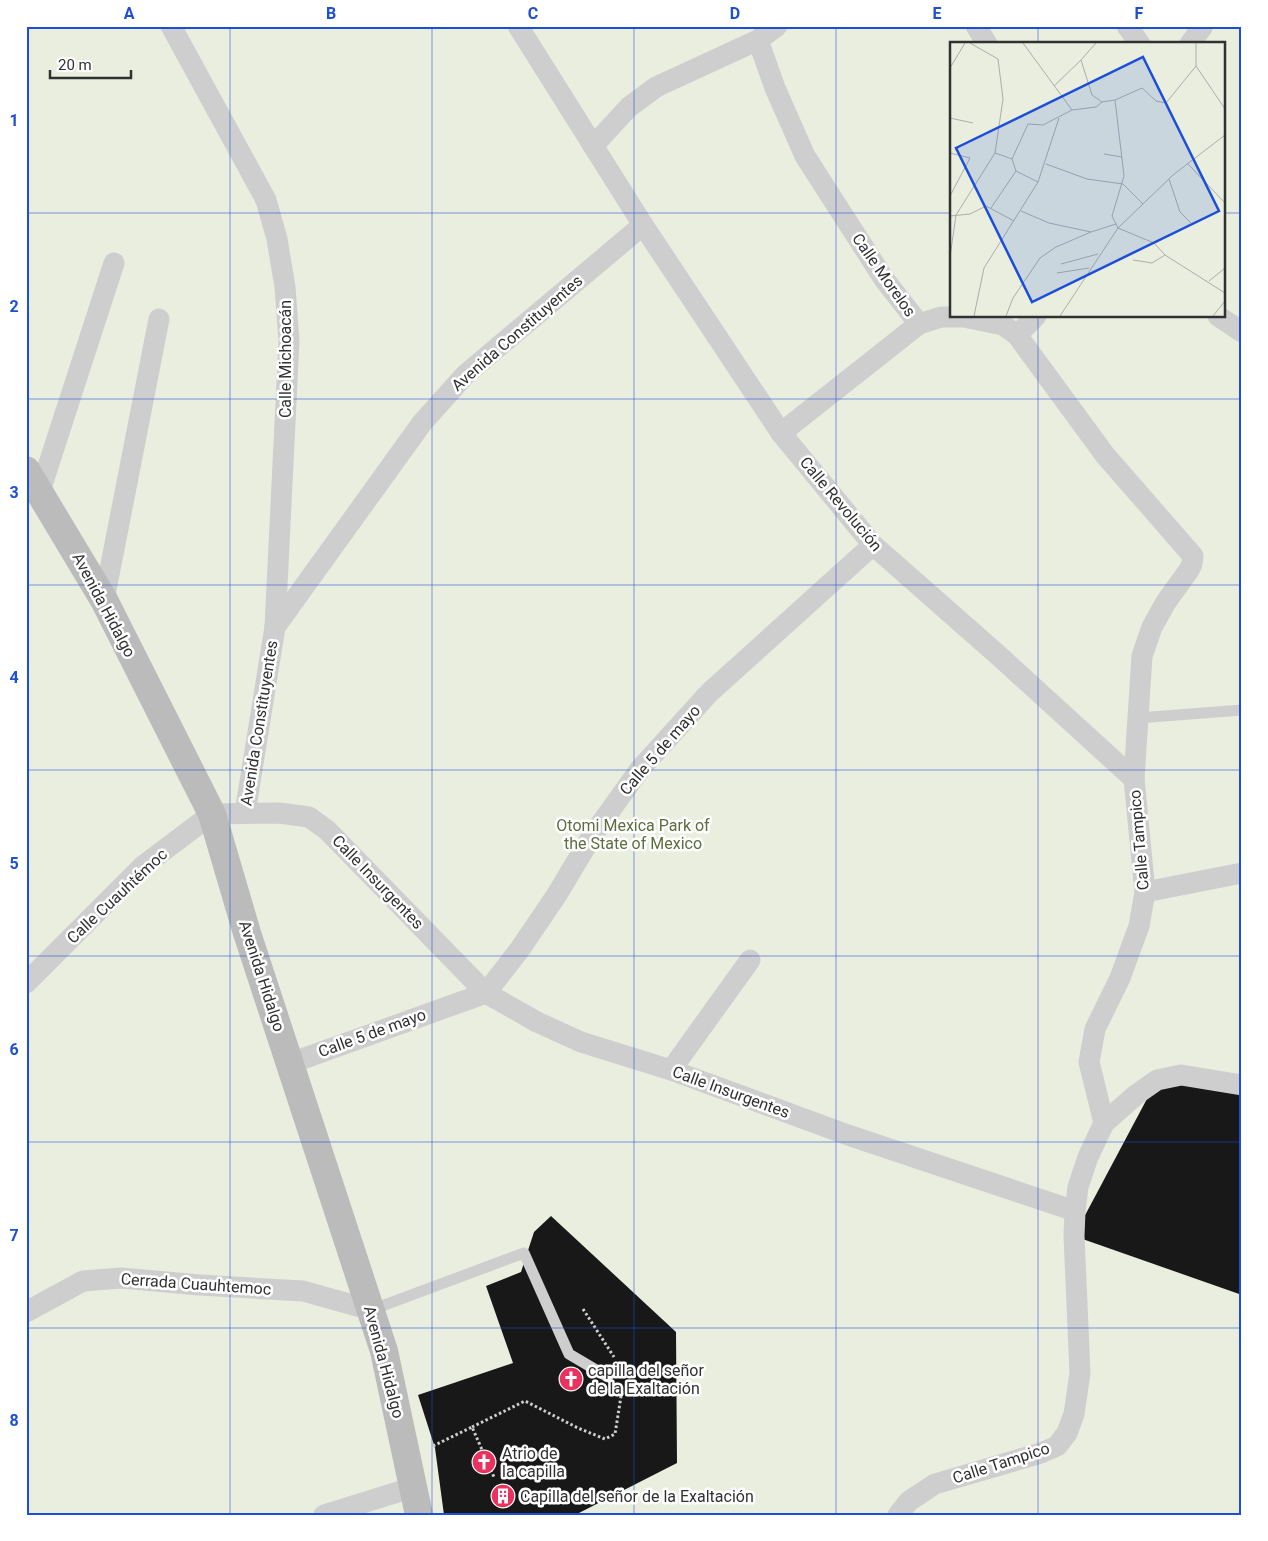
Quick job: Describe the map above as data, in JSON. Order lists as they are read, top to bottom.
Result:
{
  "streets": {
    "main road": ["Avenida Hidalgo"],
    "street": [
      "Calle Morelos",
      "Avenida Constituyentes",
      "Calle Michoacán",
      "Calle Revolución",
      "Calle 5 de mayo",
      "Calle Tampico",
      "Calle Insurgentes",
      "Calle Cuauhtémoc",
      "Cerrada Cuauhtemoc"
    ]
  },
  "crossings": [
    ["Calle Morelos", "Calle Tampico"],
    ["Avenida Constituyentes", "Calle Michoacán"],
    ["Avenida Constituyentes", "Calle Revolución"],
    ["Avenida Constituyentes", "Calle Insurgentes"],
    ["Calle Revolución", "Calle 5 de mayo"],
    ["Calle Revolución", "Calle Tampico"],
    ["Avenida Hidalgo", "Calle 5 de mayo"],
    ["Avenida Hidalgo", "Calle Insurgentes"],
    ["Avenida Hidalgo", "Calle Cuauhtémoc"],
    ["Avenida Hidalgo", "Cerrada Cuauhtemoc"],
    ["Calle 5 de mayo", "Calle Insurgentes"],
    ["Calle Tampico", "Calle Insurgentes"],
    ["Calle Insurgentes", "Calle Cuauhtémoc"]
  ],
  "parks": ["Otomi Mexica Park of the State of Mexico"],
  "places": {
    "church": ["capilla del señor de la Exaltación", "Atrio de la capilla"],
    "building": ["Capilla del señor de la Exaltación"]
  },
  "scale_bar": "20 m",
  "grid": {
    "columns": [
      "A",
      "B",
      "C",
      "D",
      "E",
      "F"
    ],
    "rows": [
      "1",
      "2",
      "3",
      "4",
      "5",
      "6",
      "7",
      "8"
    ]
  }
}
